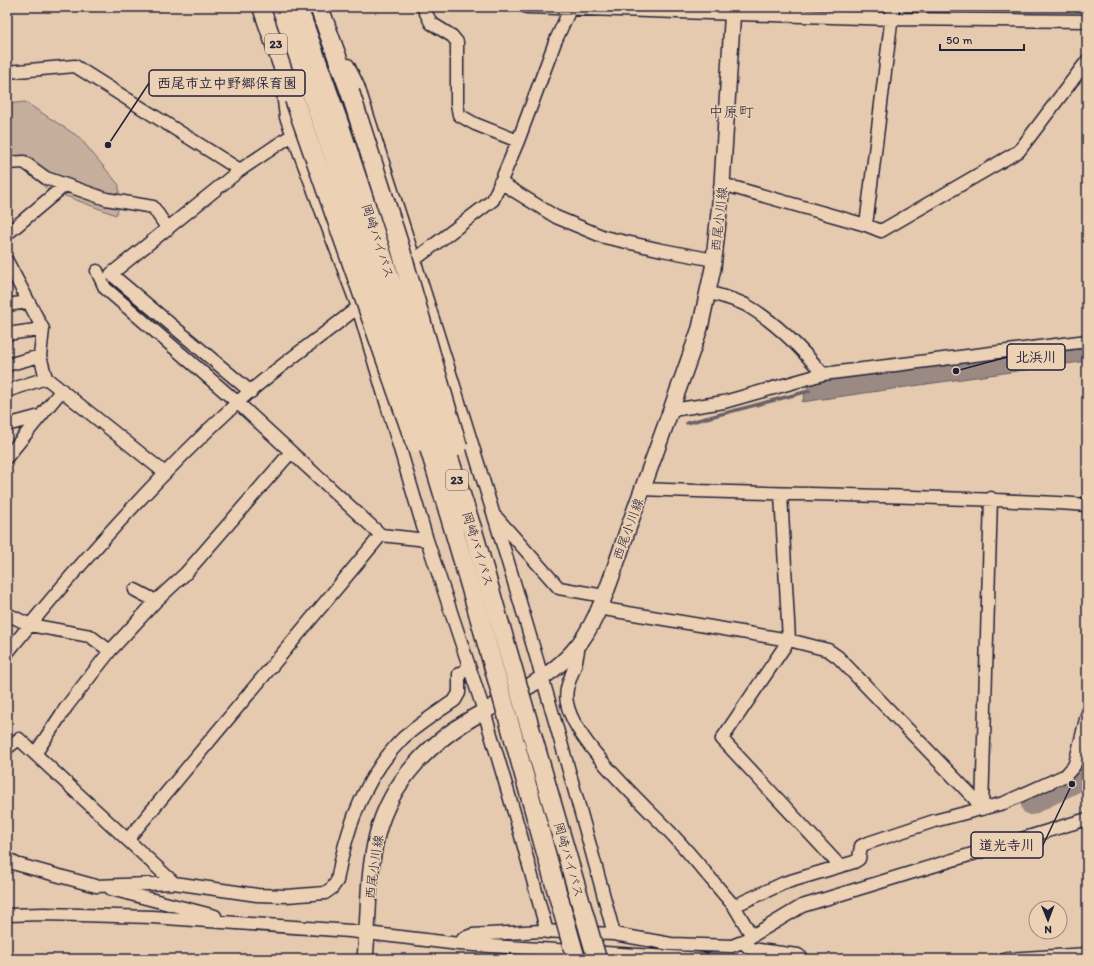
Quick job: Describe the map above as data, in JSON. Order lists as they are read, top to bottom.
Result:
{
  "streets": {
    "highway": ["23", "岡崎バイパス"],
    "main road": ["西尾小川線"]
  },
  "crossings": [
    ["23", "岡崎バイパス"]
  ],
  "districts": ["中原町"],
  "places": ["西尾市立中野郷保育園", "北浜川", "道光寺川"],
  "scale_bar": "50 m",
  "north": "bottom"
}
